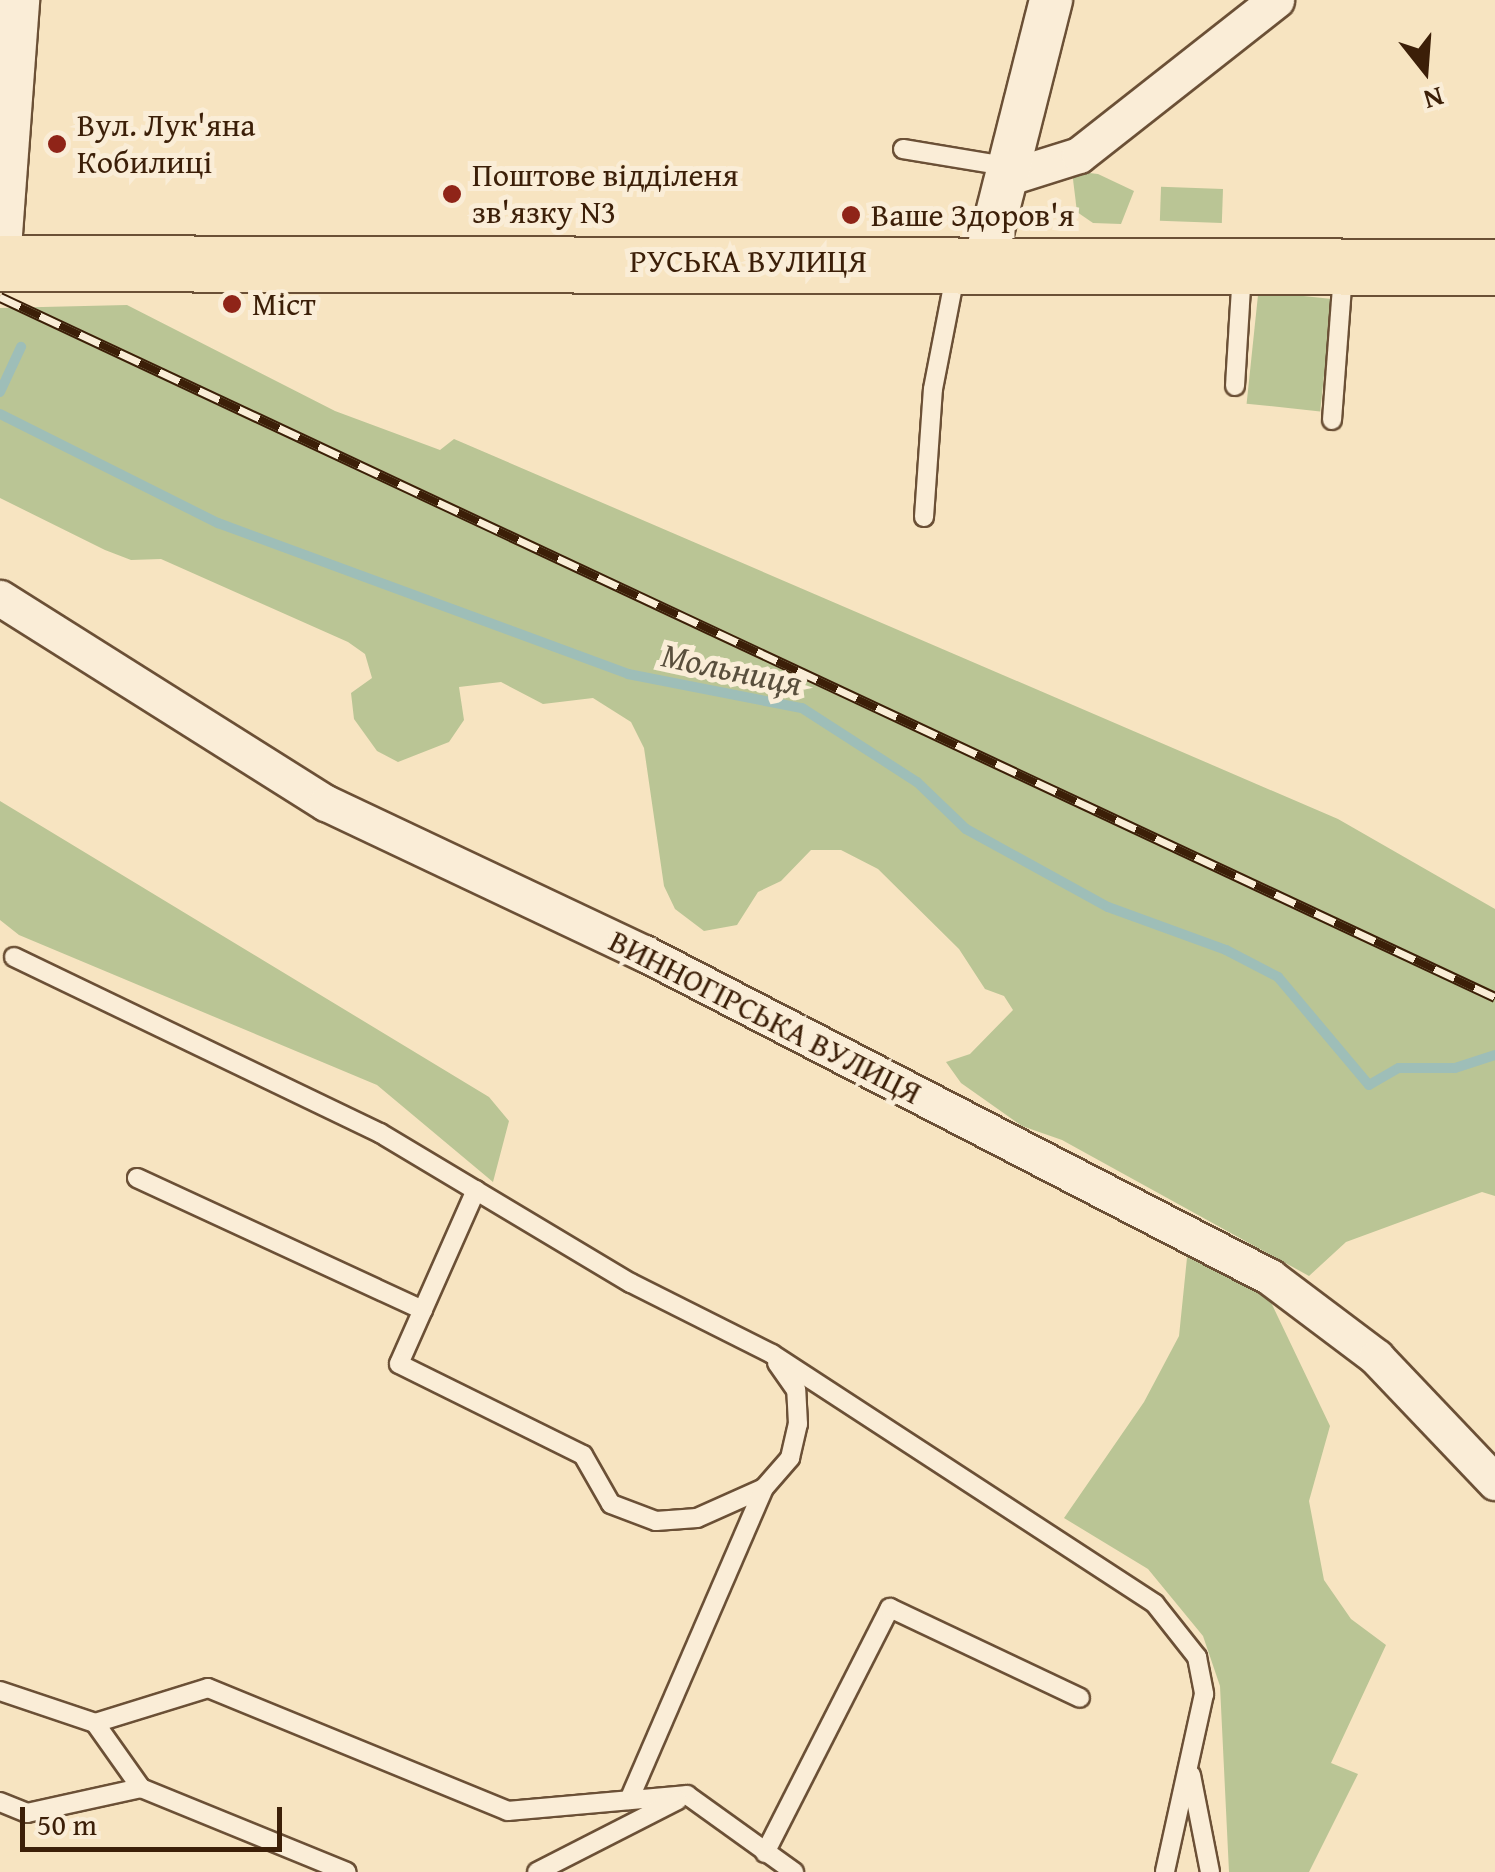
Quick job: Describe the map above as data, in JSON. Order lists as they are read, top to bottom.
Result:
{
  "streets": {
    "main road": ["РУСЬКА ВУЛИЦЯ"],
    "street": ["ВИННОГІРСЬКА ВУЛИЦЯ"]
  },
  "water": ["Мольниця"],
  "places": [
    "Вул. Лук'яна Кобилиці",
    "Поштове відділеня зв'язку N3",
    "Ваше Здоров'я",
    "Міст"
  ],
  "scale_bar": "50 m",
  "north": "bottom"
}
